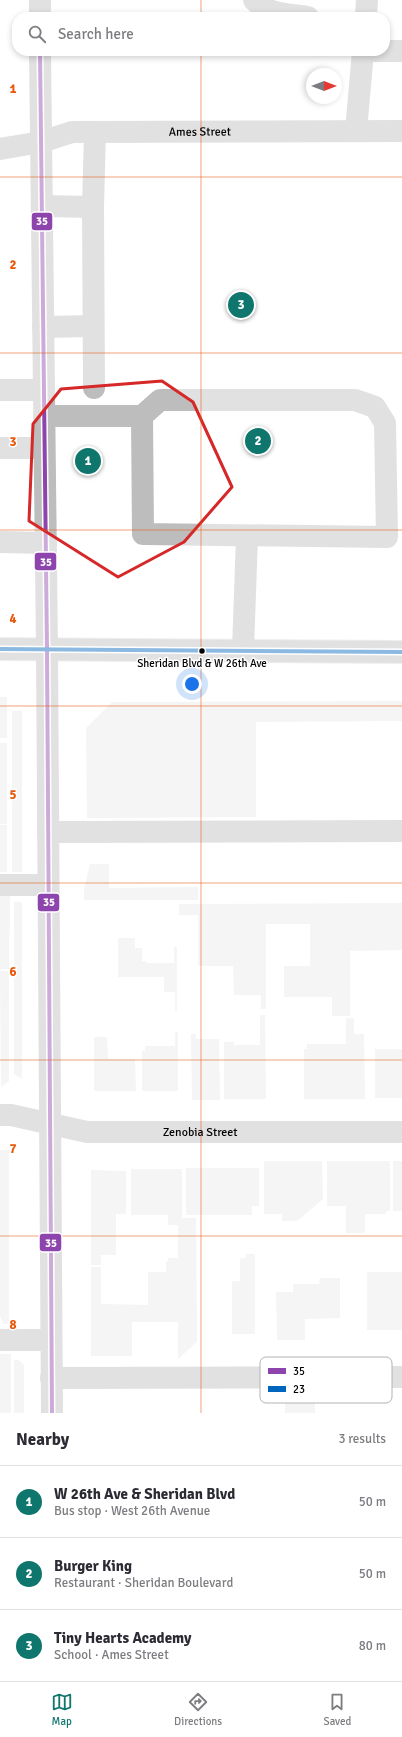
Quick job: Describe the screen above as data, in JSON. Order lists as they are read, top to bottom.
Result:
{
  "streets": {
    "street": ["Ames Street", "Zenobia Street"]
  },
  "places": ["Sheridan Blvd & W 26th Ave"],
  "lines": ["transit line 35", "transit line 23"],
  "legend": ["35", "23"],
  "north": "right",
  "page": {
    "search": "Search here",
    "pins": ["3", "2", "1"],
    "heading": ["Nearby", "3 results"],
    "list": [
      {
        "mark": "1",
        "name": "W 26th Ave & Sheridan Blvd",
        "note": "Bus stop · West 26th Avenue",
        "value": "50 m"
      },
      {
        "mark": "2",
        "name": "Burger King",
        "note": "Restaurant · Sheridan Boulevard",
        "value": "50 m"
      },
      {
        "mark": "3",
        "name": "Tiny Hearts Academy",
        "note": "School · Ames Street",
        "value": "80 m"
      }
    ],
    "nav": ["Map", "Directions", "Saved"]
  },
  "grid": {
    "rows": [
      "1",
      "2",
      "3",
      "4",
      "5",
      "6",
      "7",
      "8"
    ]
  }
}
